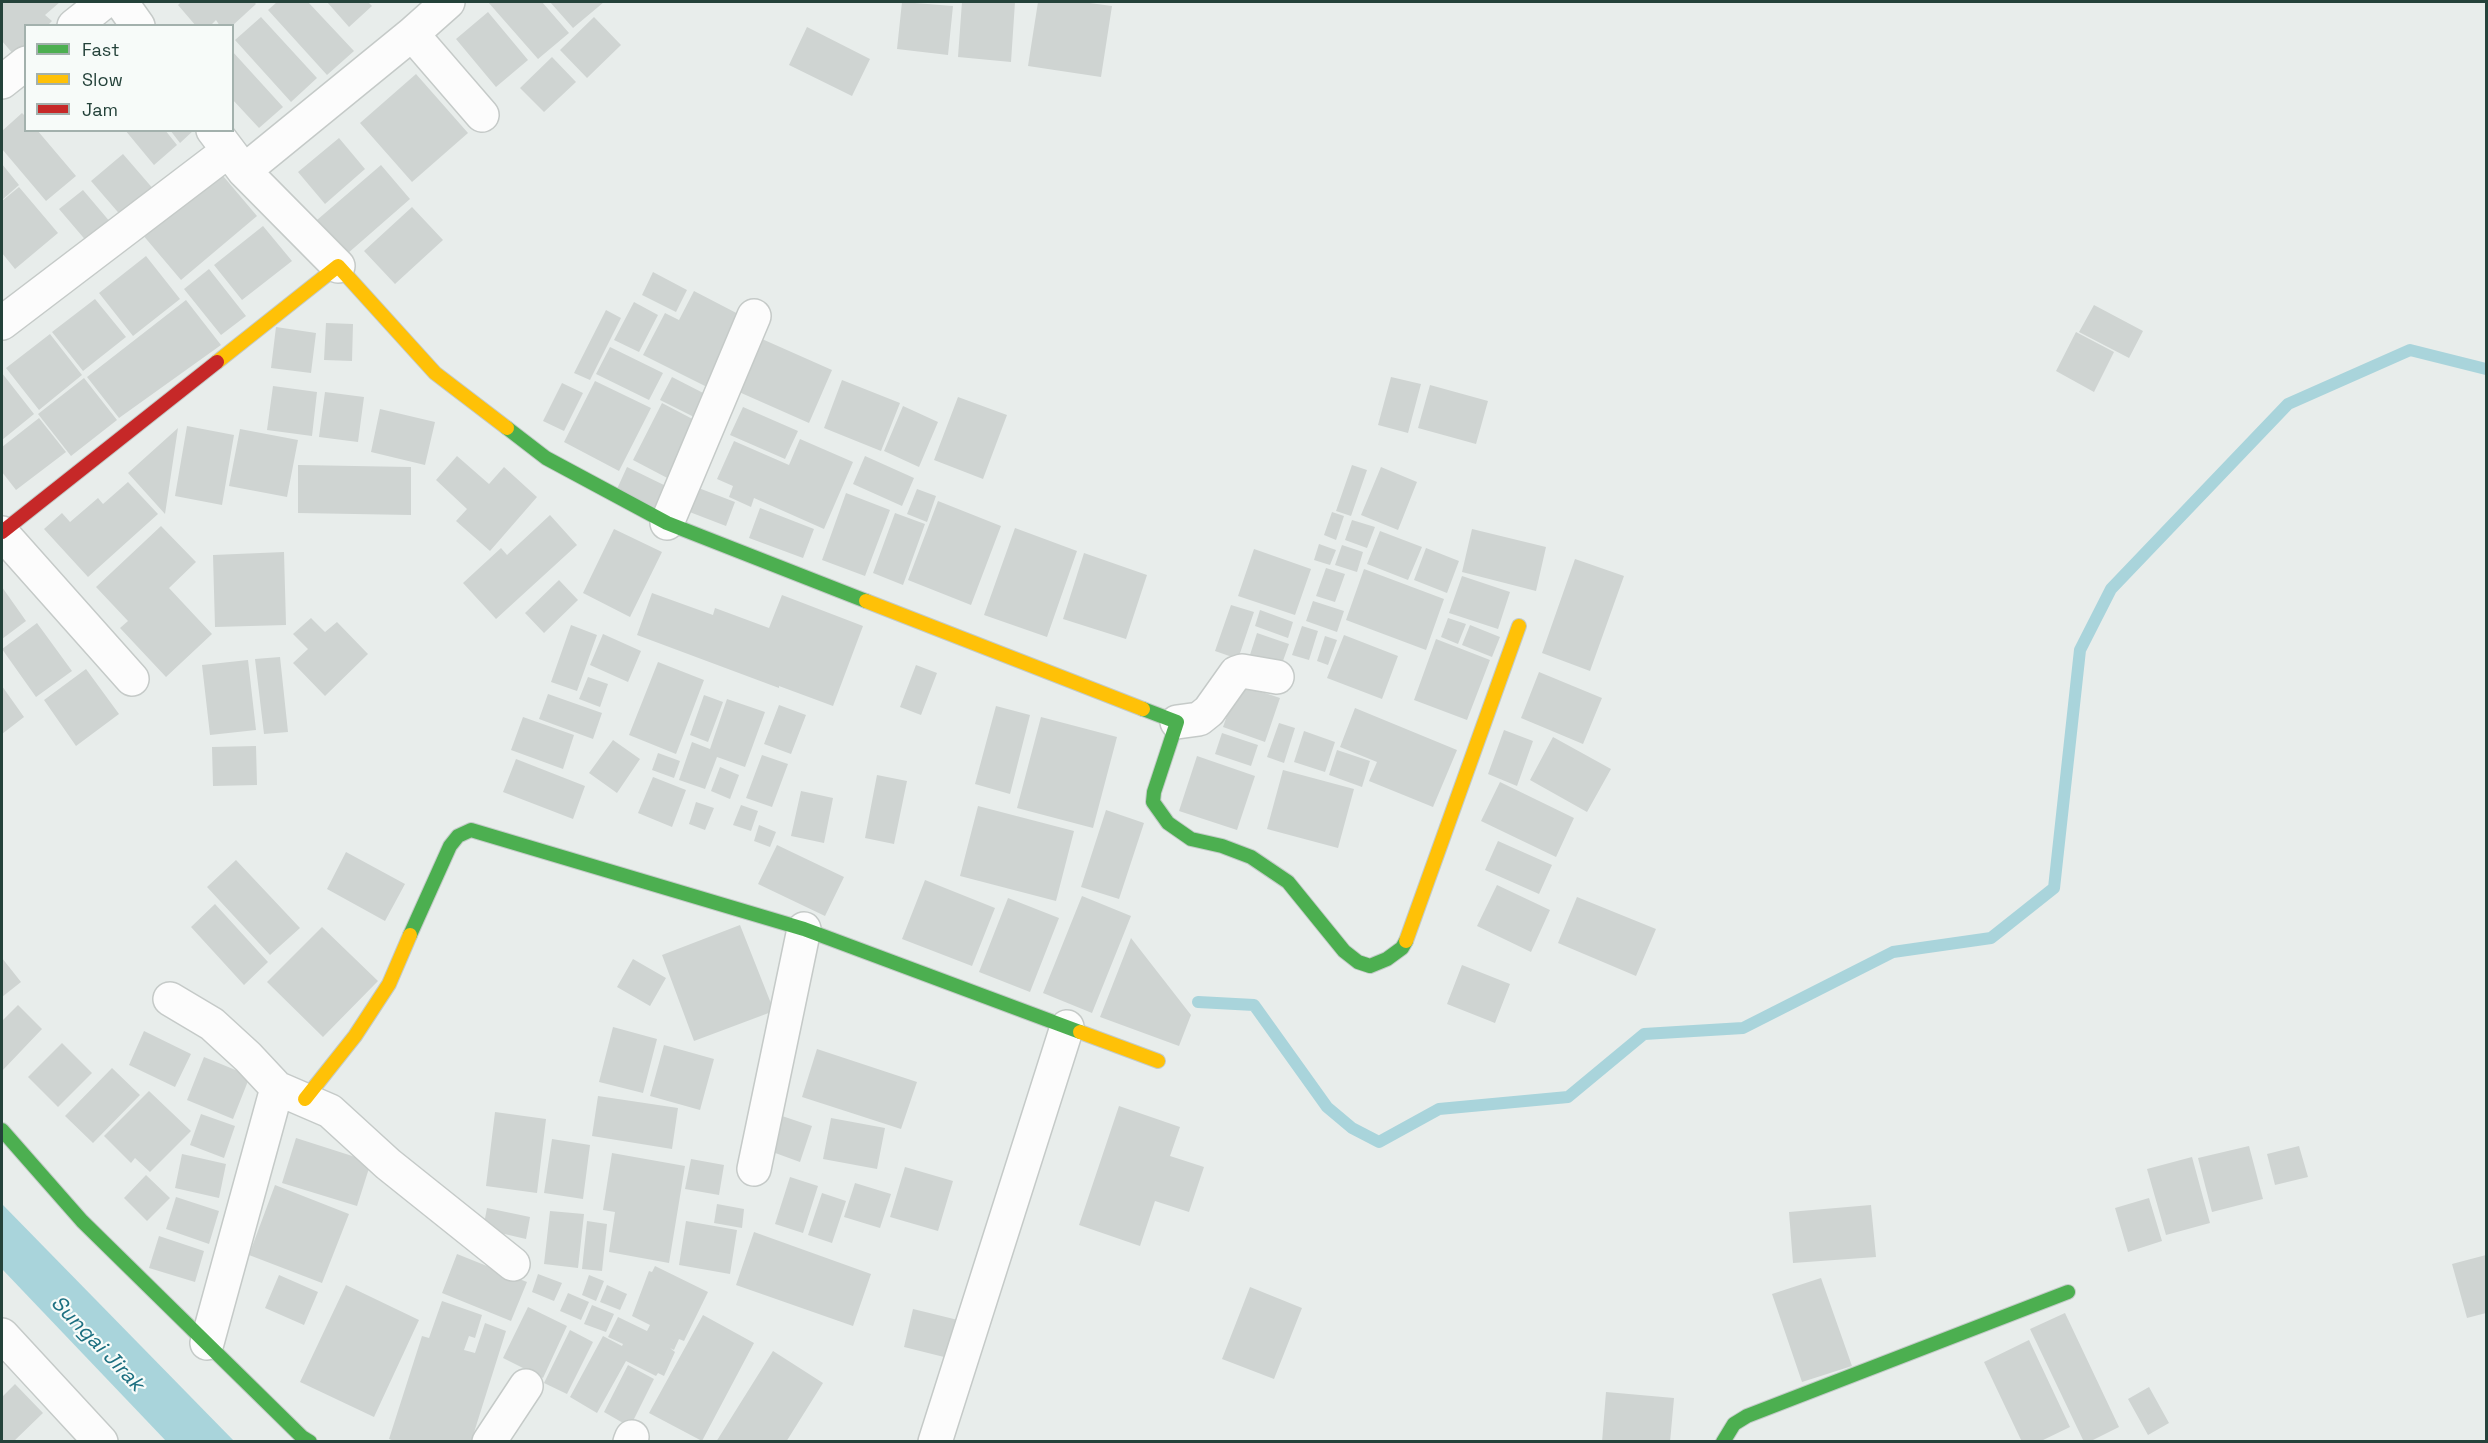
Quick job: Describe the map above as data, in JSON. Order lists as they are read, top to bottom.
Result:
{
  "water": ["Sungai Jirak"],
  "legend": ["Fast", "Slow", "Jam"]
}
